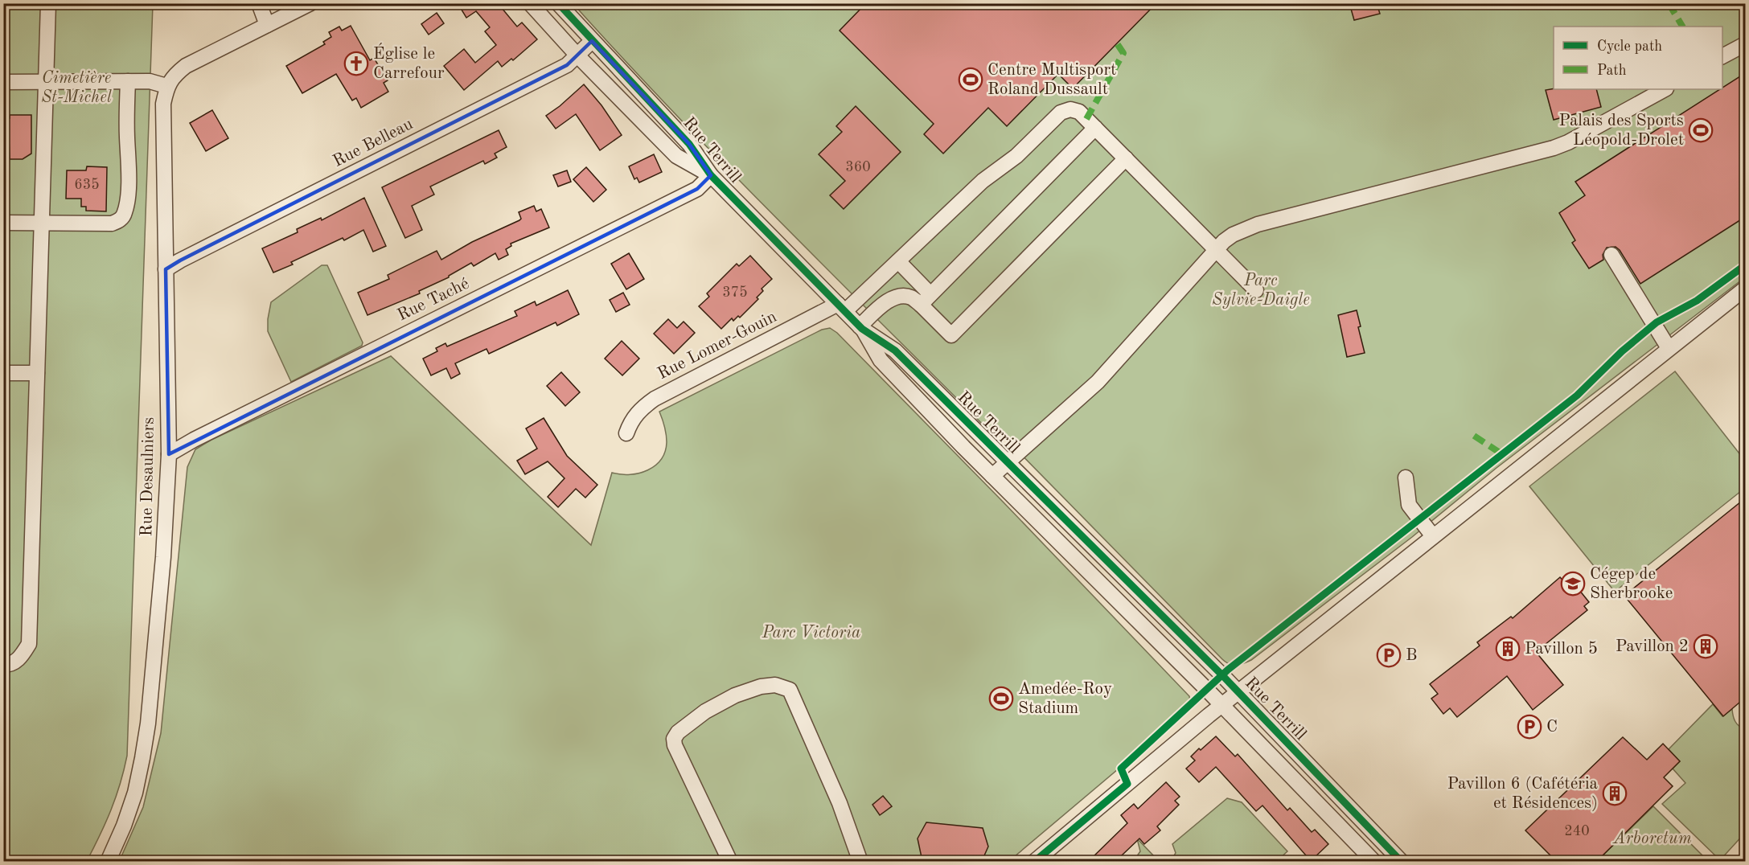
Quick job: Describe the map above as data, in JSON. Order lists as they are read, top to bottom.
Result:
{
  "streets": {
    "street": [
      "Rue Belleau",
      "Rue Terrill",
      "Rue Taché",
      "Rue Lomer-Gouin",
      "Rue Desaulniers"
    ]
  },
  "crossings": [
    ["Rue Belleau", "Rue Terrill"],
    ["Rue Belleau", "Rue Desaulniers"],
    ["Rue Terrill", "Rue Taché"],
    ["Rue Terrill", "Rue Lomer-Gouin"],
    ["Rue Taché", "Rue Desaulniers"]
  ],
  "parks": [
    "Cimetière St-Michel",
    "Parc Sylvie-Daigle",
    "Parc Victoria",
    "Arboretum"
  ],
  "places": {
    "church": ["Église le Carrefour"],
    "sports": ["Centre Multisport Roland Dussault", "Palais des Sports Léopold-Drolet", "Amedée-Roy Stadium"],
    "school or university": ["Cégep de Sherbrooke"],
    "building": ["Pavillon 2", "Pavillon 5", "Pavillon 6 (Cafétéria et Résidences)"],
    "parking": ["B", "C"]
  },
  "house_numbers": [
    "360",
    "635",
    "375",
    "240"
  ],
  "legend": ["Cycle path", "Path"]
}
